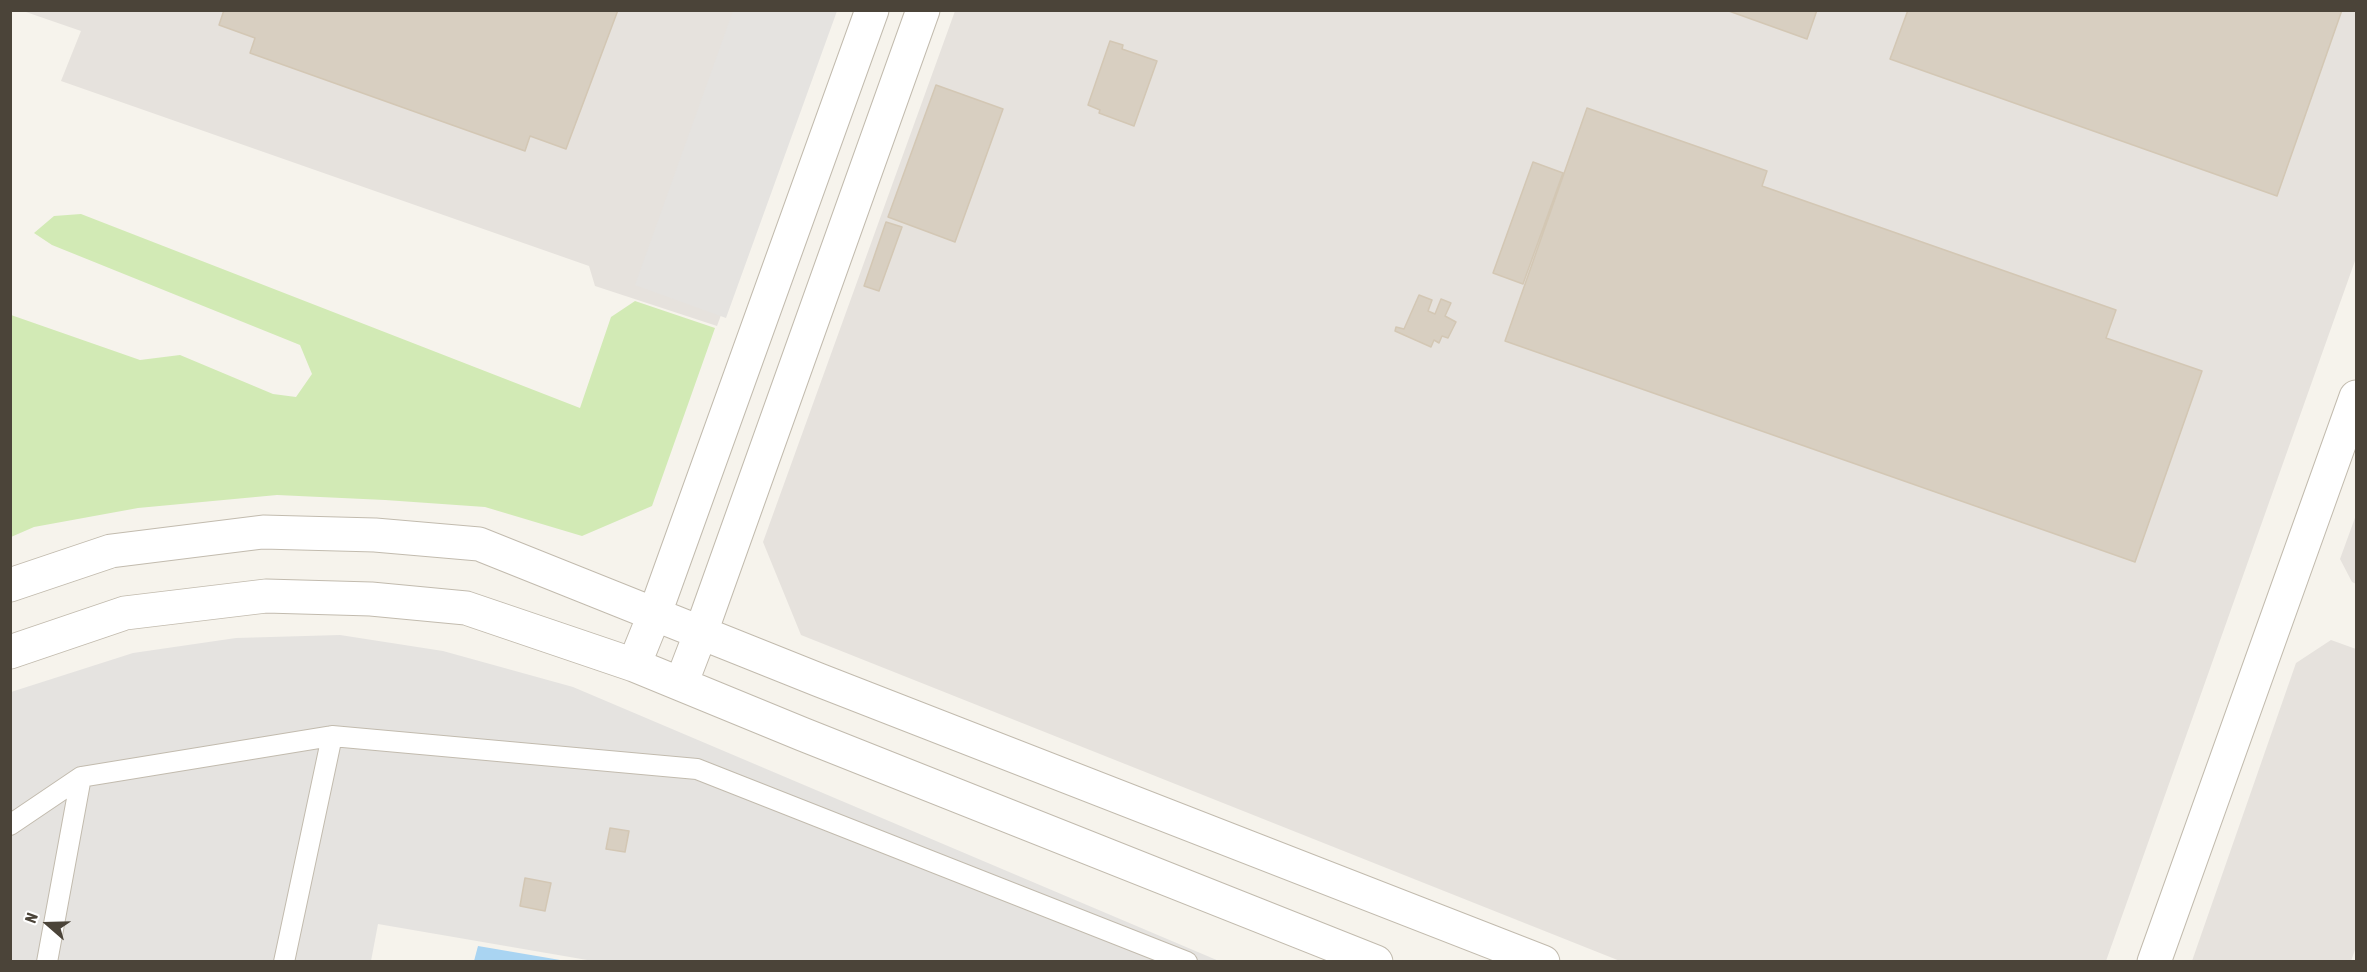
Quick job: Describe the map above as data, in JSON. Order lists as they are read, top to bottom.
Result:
{
  "north": "left"
}
